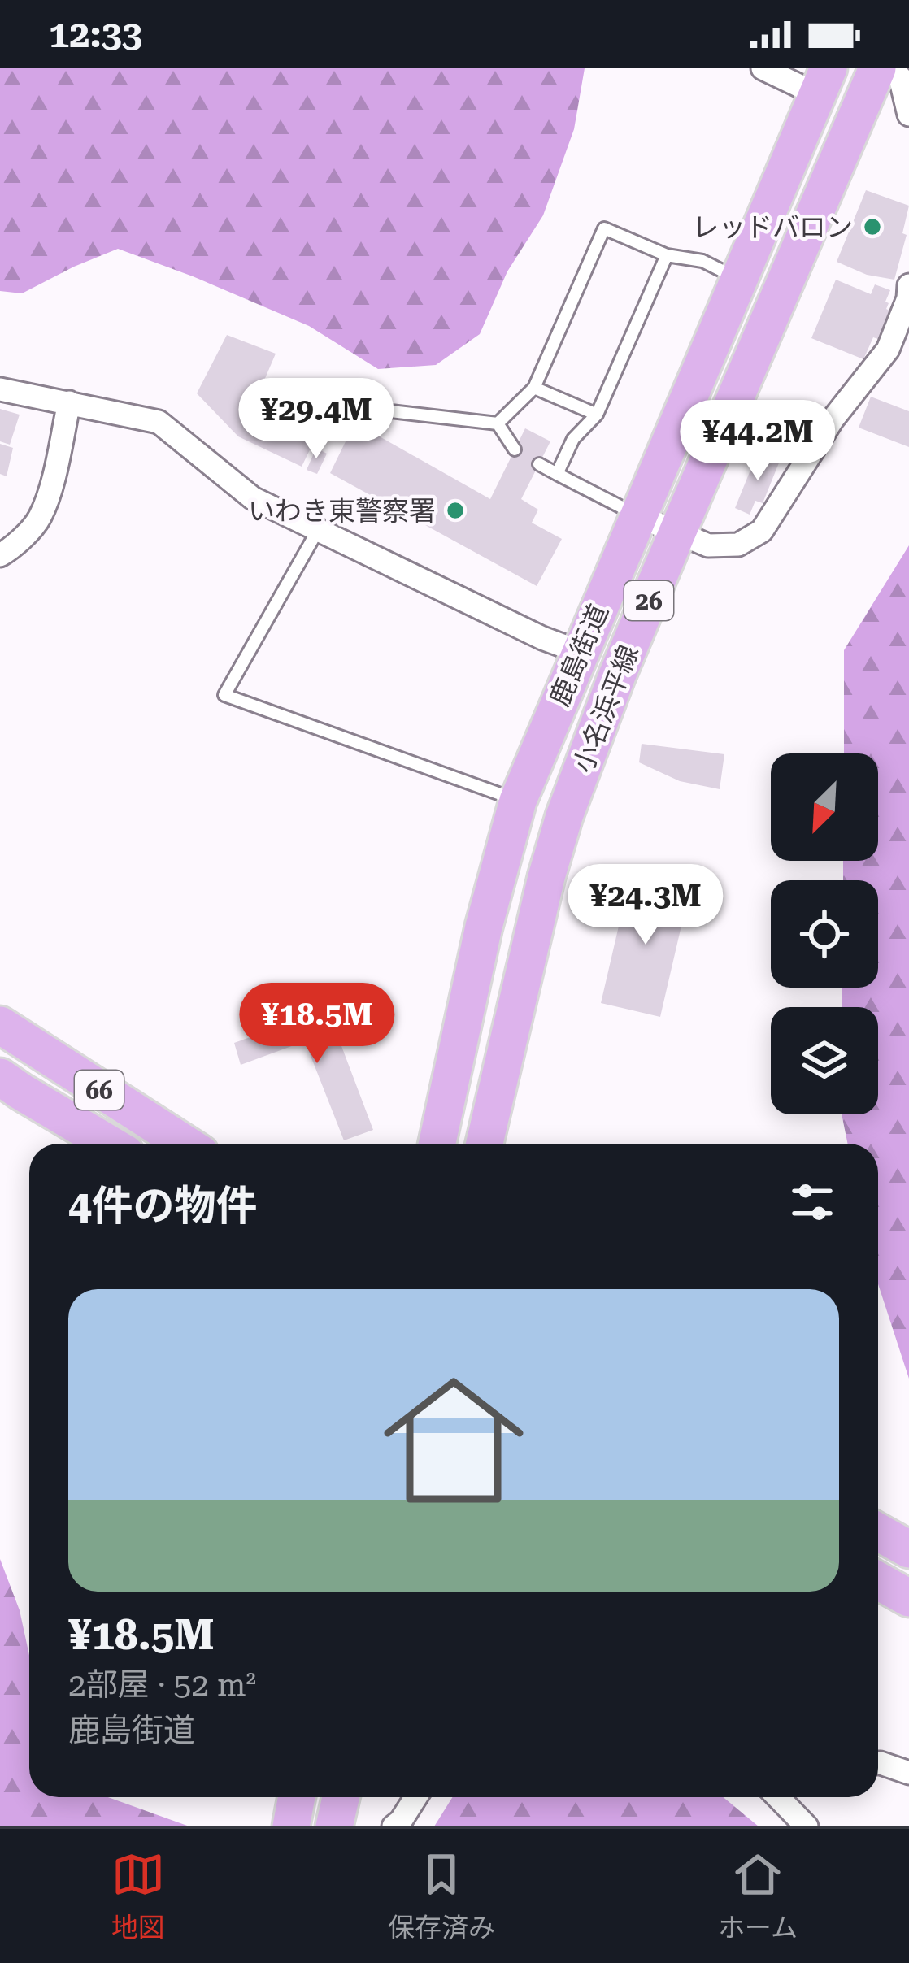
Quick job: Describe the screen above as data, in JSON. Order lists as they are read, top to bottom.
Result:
{
  "streets": {
    "main road": [
      "26",
      "鹿島街道",
      "小名浜平線",
      "66"
    ]
  },
  "places": ["レッドバロン", "いわき東警察署"],
  "north": "bottom left",
  "page": {
    "status": "12:33",
    "price": [
      "¥29.4M",
      "¥44.2M",
      "¥24.3M",
      "¥18.5M"
    ],
    "heading": "4件の物件",
    "list": [
      {
        "name": "¥18.5M",
        "note": "2部屋 · 52 m² · 鹿島街道"
      }
    ],
    "tabs": ["地図", "保存済み", "ホーム"]
  }
}
